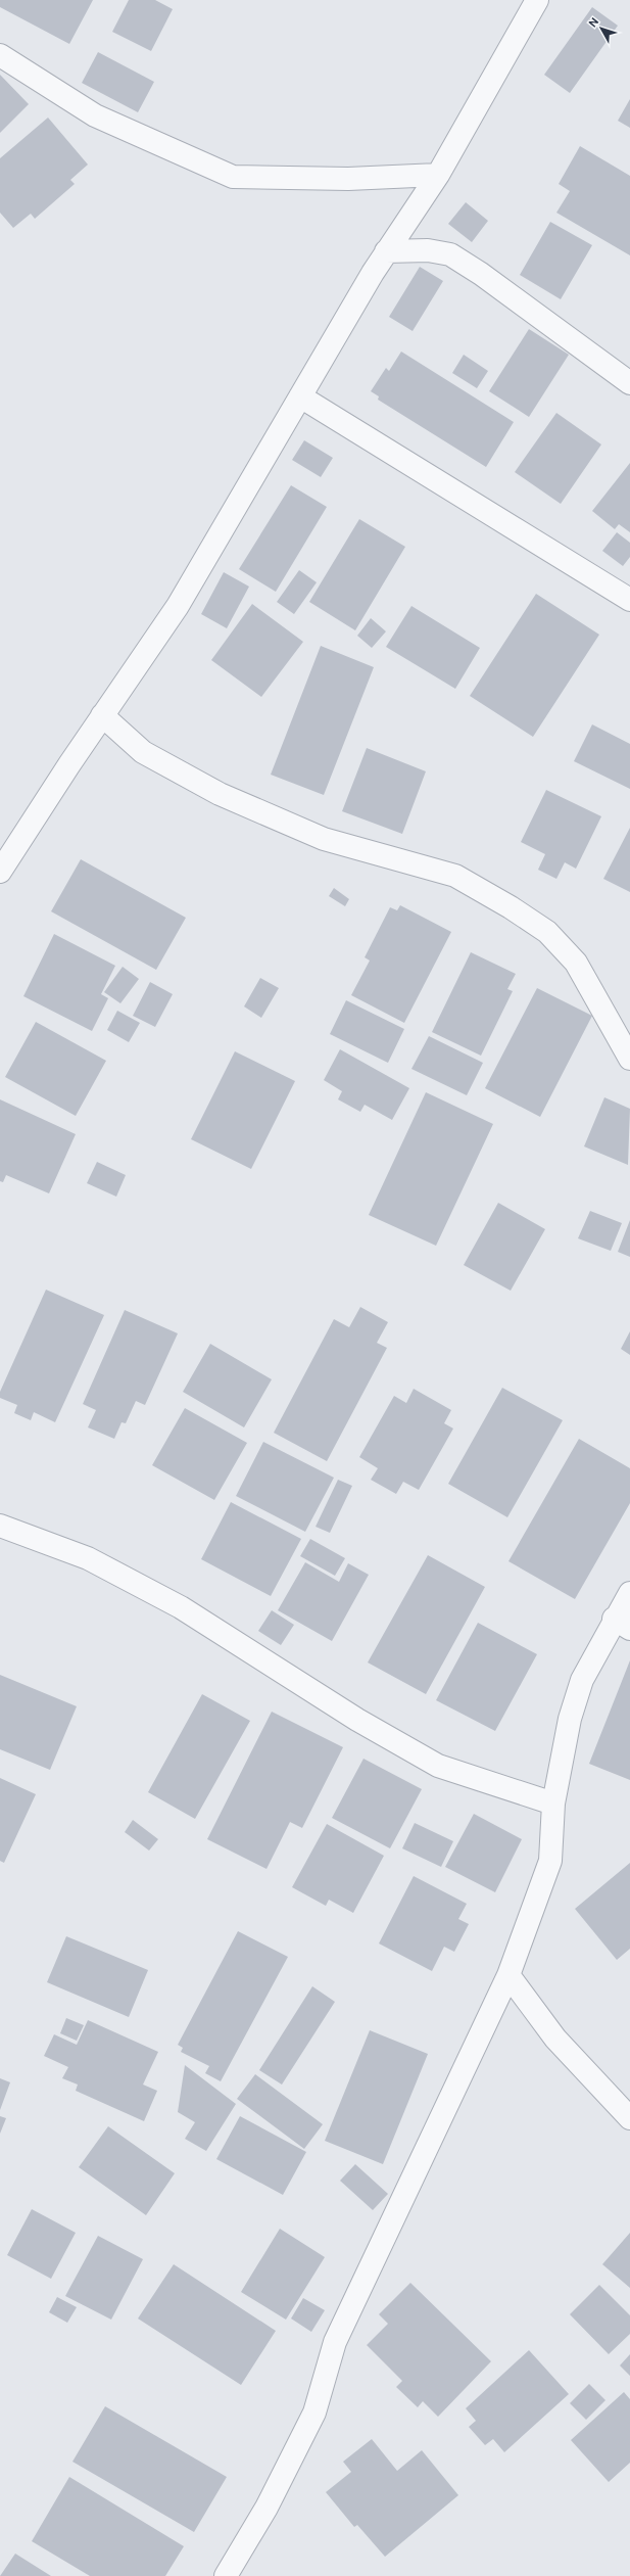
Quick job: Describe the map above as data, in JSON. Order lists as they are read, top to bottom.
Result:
{
  "north": "top left"
}
